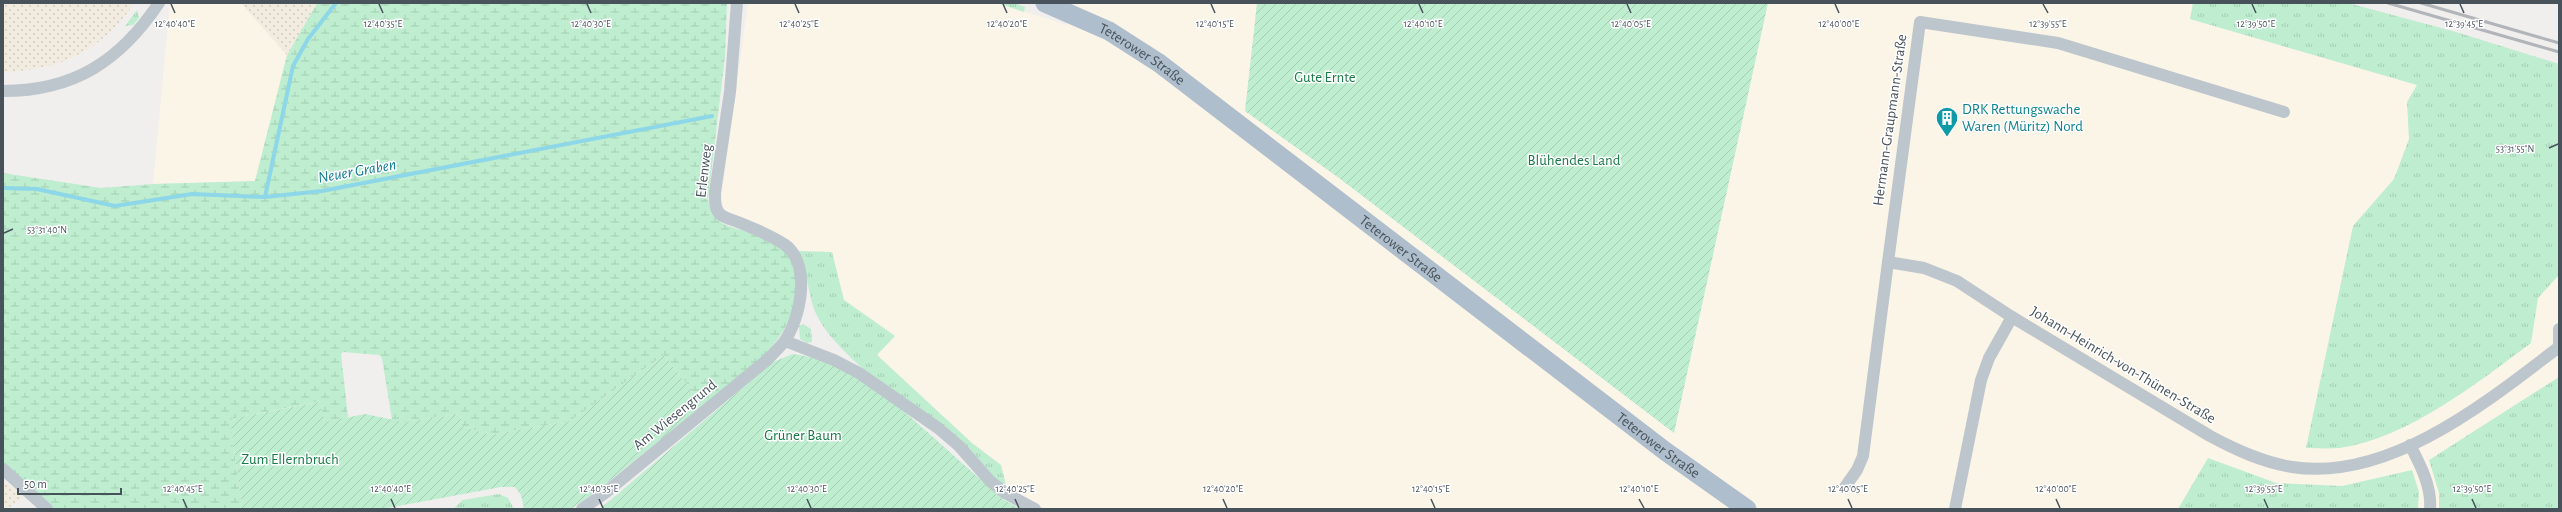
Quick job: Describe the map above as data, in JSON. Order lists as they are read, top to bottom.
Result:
{
  "streets": {
    "main road": ["Teterower Straße"],
    "street": [
      "Hermann-Graupmann-Straße",
      "Erlenweg",
      "Johann-Heinrich-von-Thünen-Straße",
      "Am Wiesengrund"
    ]
  },
  "crossings": [
    ["Erlenweg", "Am Wiesengrund"]
  ],
  "water": ["Neuer Graben"],
  "parks": [
    "Gute Ernte",
    "Blühendes Land",
    "Grüner Baum",
    "Zum Ellernbruch"
  ],
  "places": {
    "building": ["DRK Rettungswache Waren (Müritz) Nord"]
  },
  "scale_bar": "50 m",
  "coordinates": [
    "12°40'40\"E",
    "12°40'35\"E",
    "12°40'30\"E",
    "12°40'25\"E",
    "12°40'20\"E",
    "12°40'15\"E",
    "12°40'10\"E",
    "12°40'05\"E",
    "12°40'00\"E",
    "12°39'55\"E",
    "12°39'50\"E",
    "12°39'45\"E",
    "53°31'55\"N",
    "53°31'40\"N",
    "12°40'45\"E"
  ]
}
